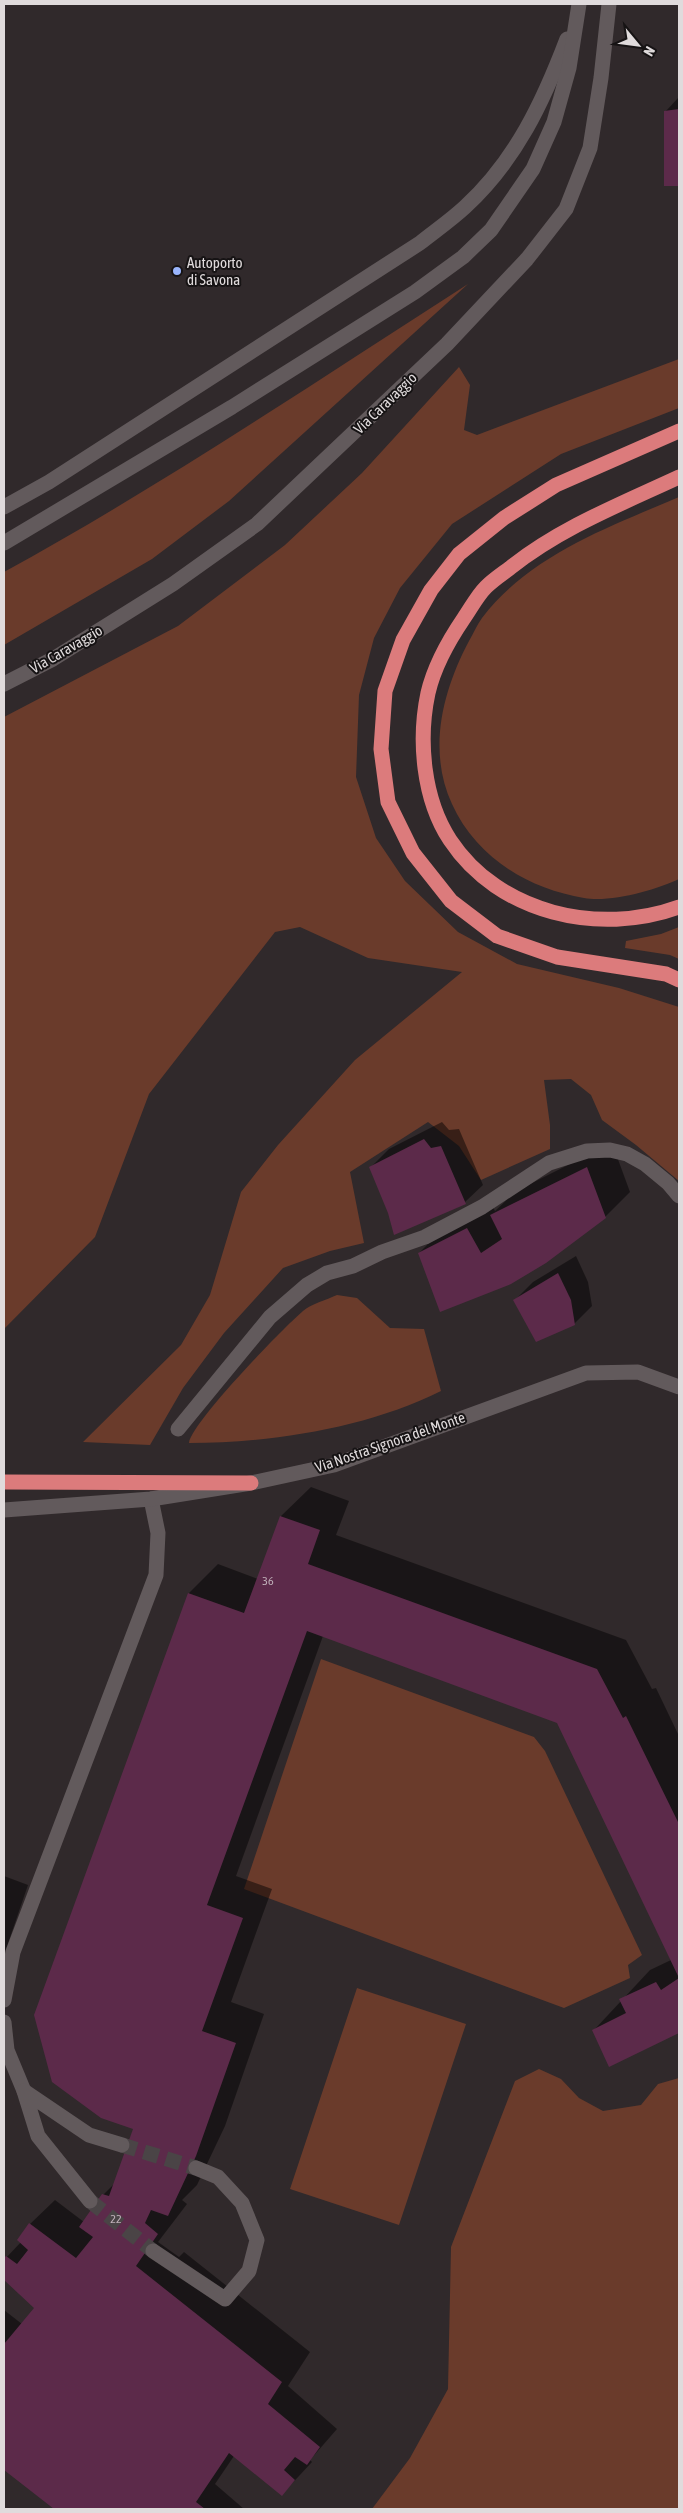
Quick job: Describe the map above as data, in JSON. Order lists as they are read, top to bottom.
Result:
{
  "streets": {
    "street": ["Via Caravaggio", "Via Nostra Signora del Monte"]
  },
  "places": ["Autoporto di Savona"],
  "house_numbers": ["36", "22"],
  "north": "bottom right"
}
